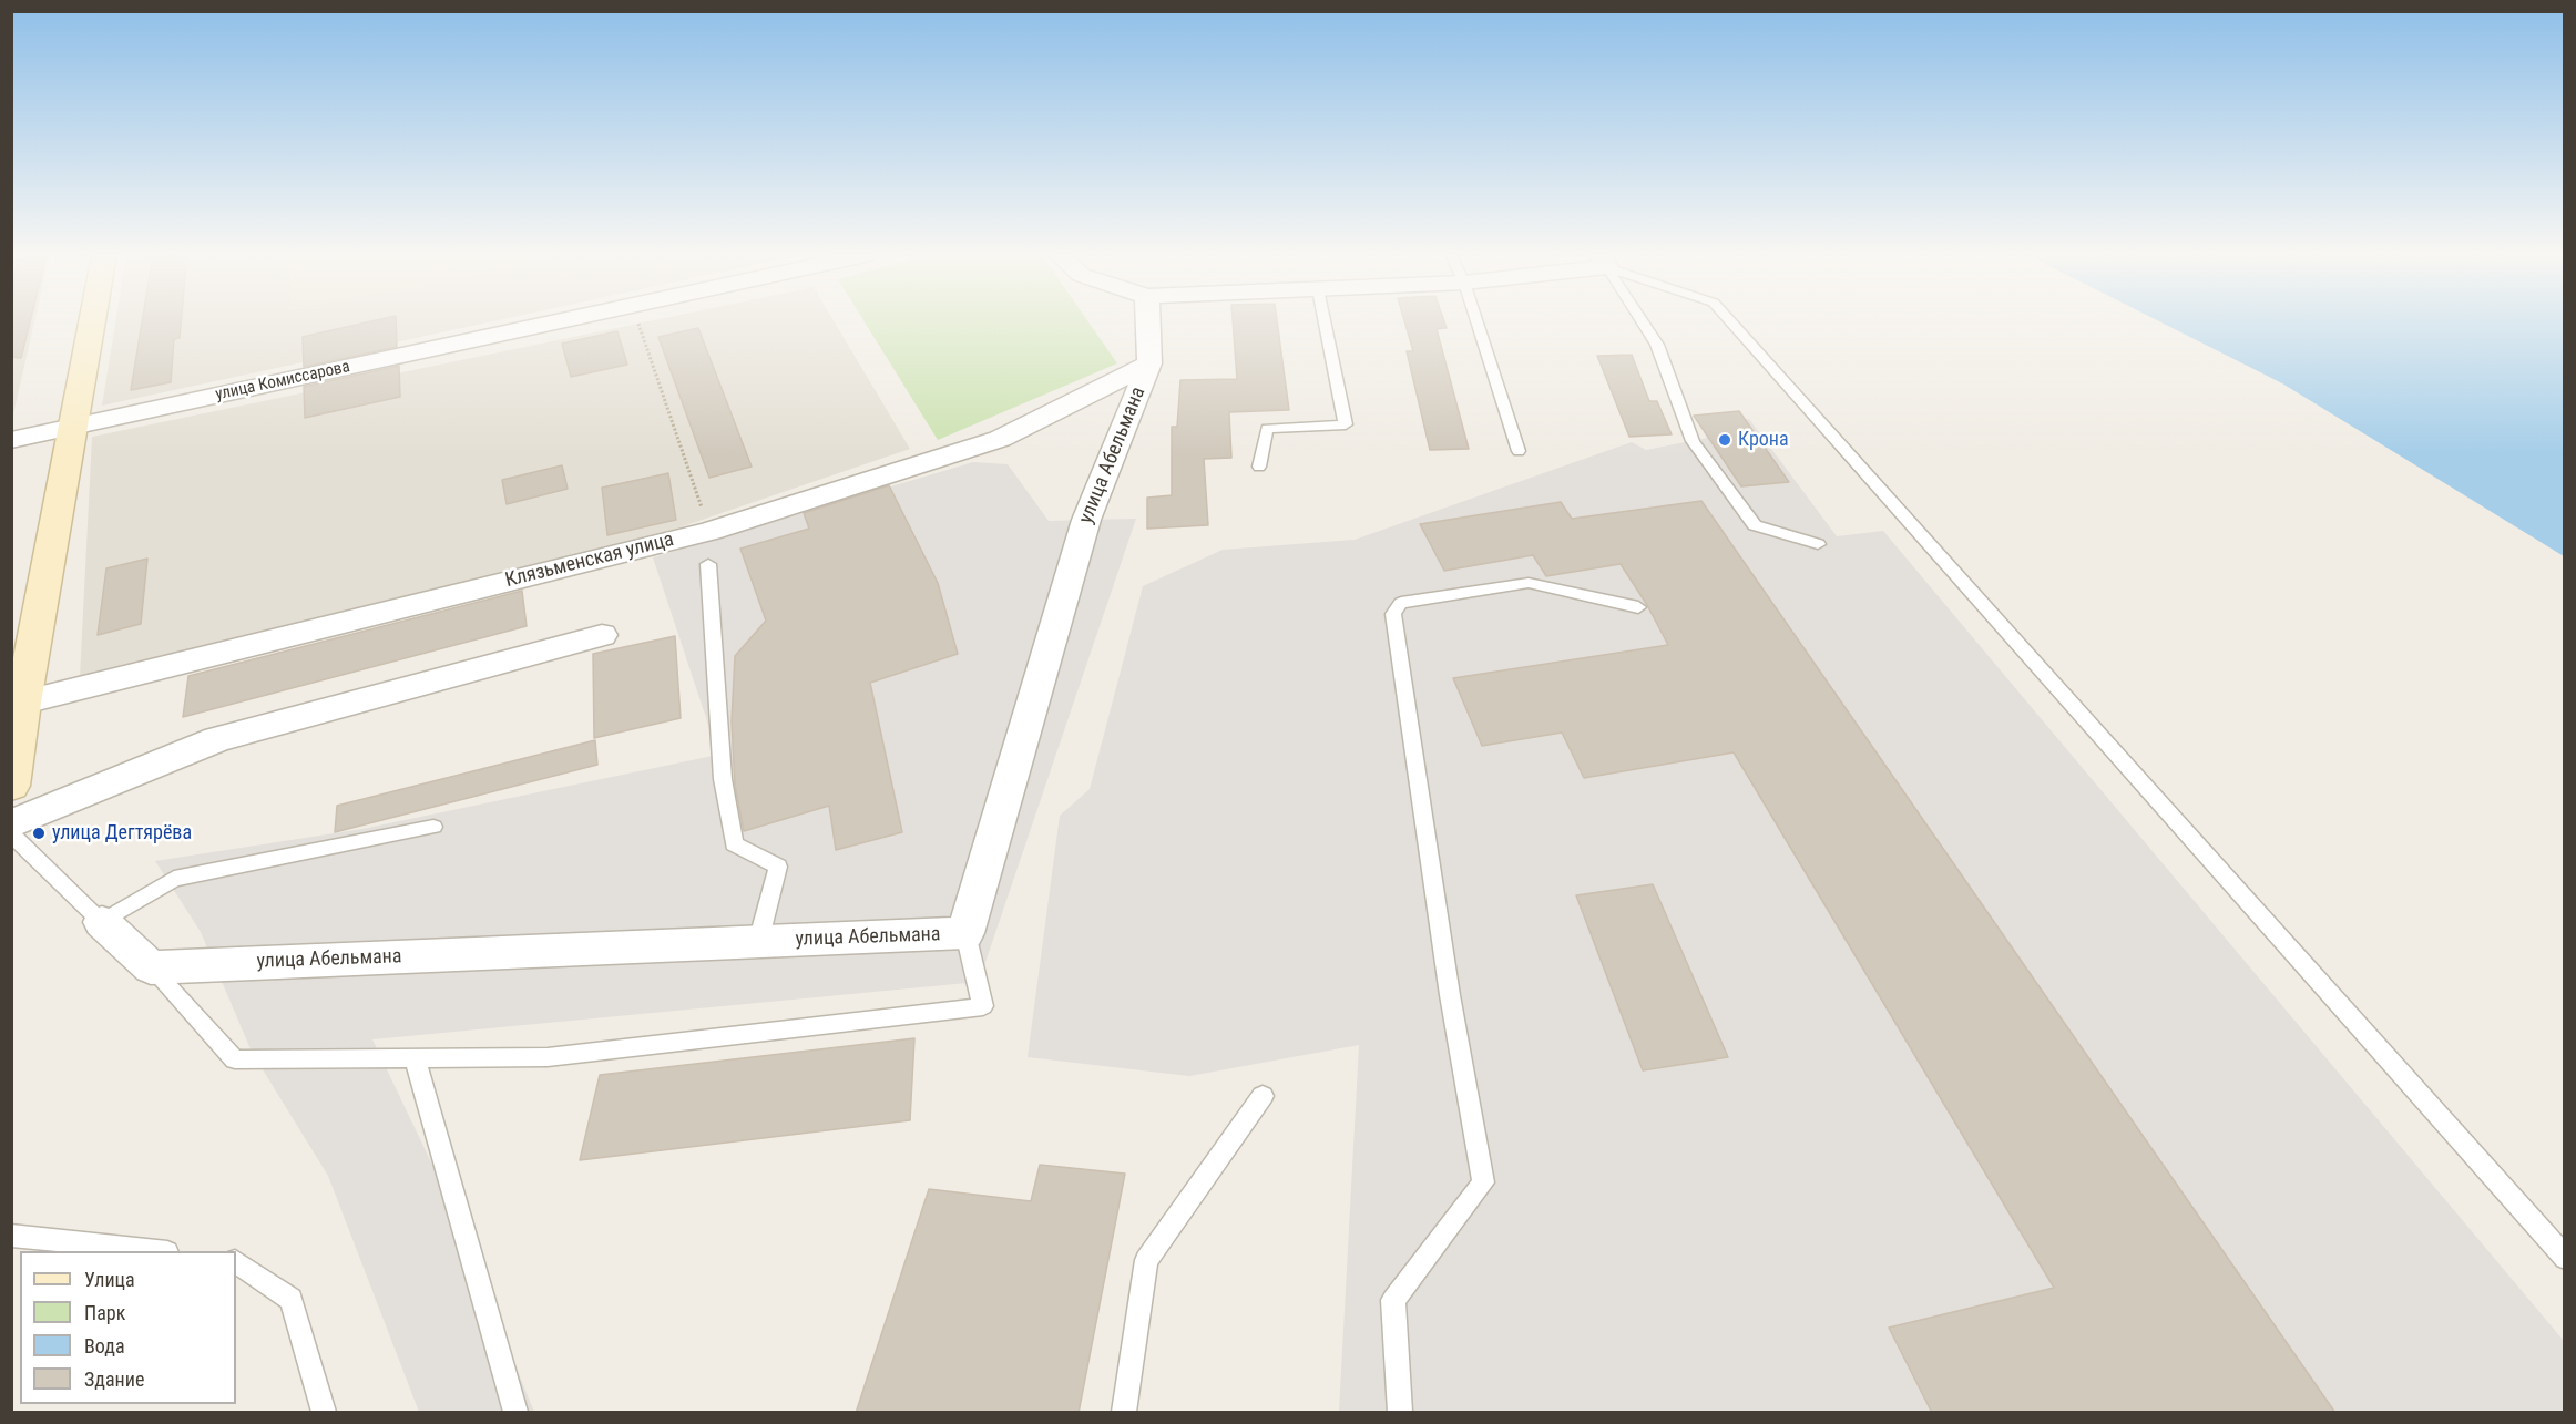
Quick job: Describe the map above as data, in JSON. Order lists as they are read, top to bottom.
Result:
{
  "streets": {
    "street": ["улица Комиссарова", "улица Абельмана", "Клязьменская улица"]
  },
  "crossings": [
    ["улица Абельмана", "Клязьменская улица"]
  ],
  "places": ["Крона", "улица Дегтярёва"],
  "legend": [
    "Улица",
    "Парк",
    "Вода",
    "Здание"
  ]
}
